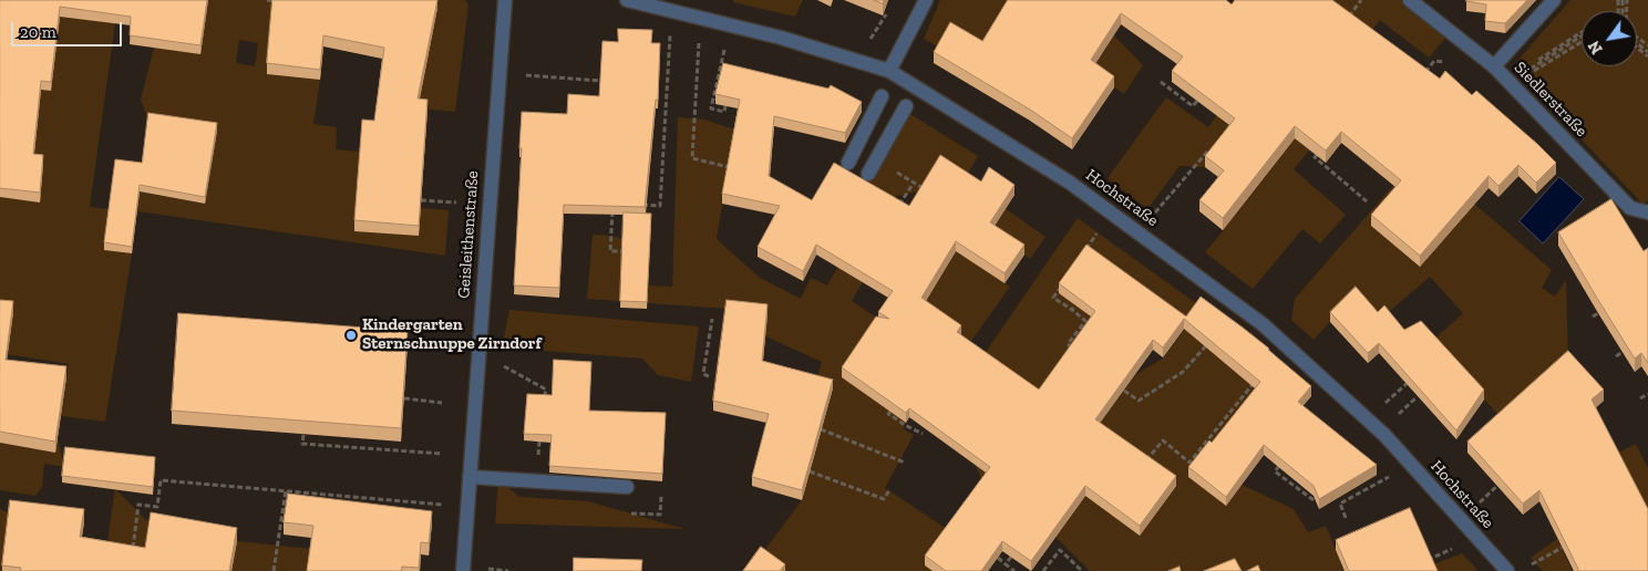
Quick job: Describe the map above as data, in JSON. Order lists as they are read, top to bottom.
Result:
{
  "streets": {
    "street": ["Siedlerstraße", "Hochstraße", "Geisleithenstraße"]
  },
  "places": ["Kindergarten Sternschnuppe Zirndorf"],
  "scale_bar": "20 m",
  "north": "bottom left"
}
